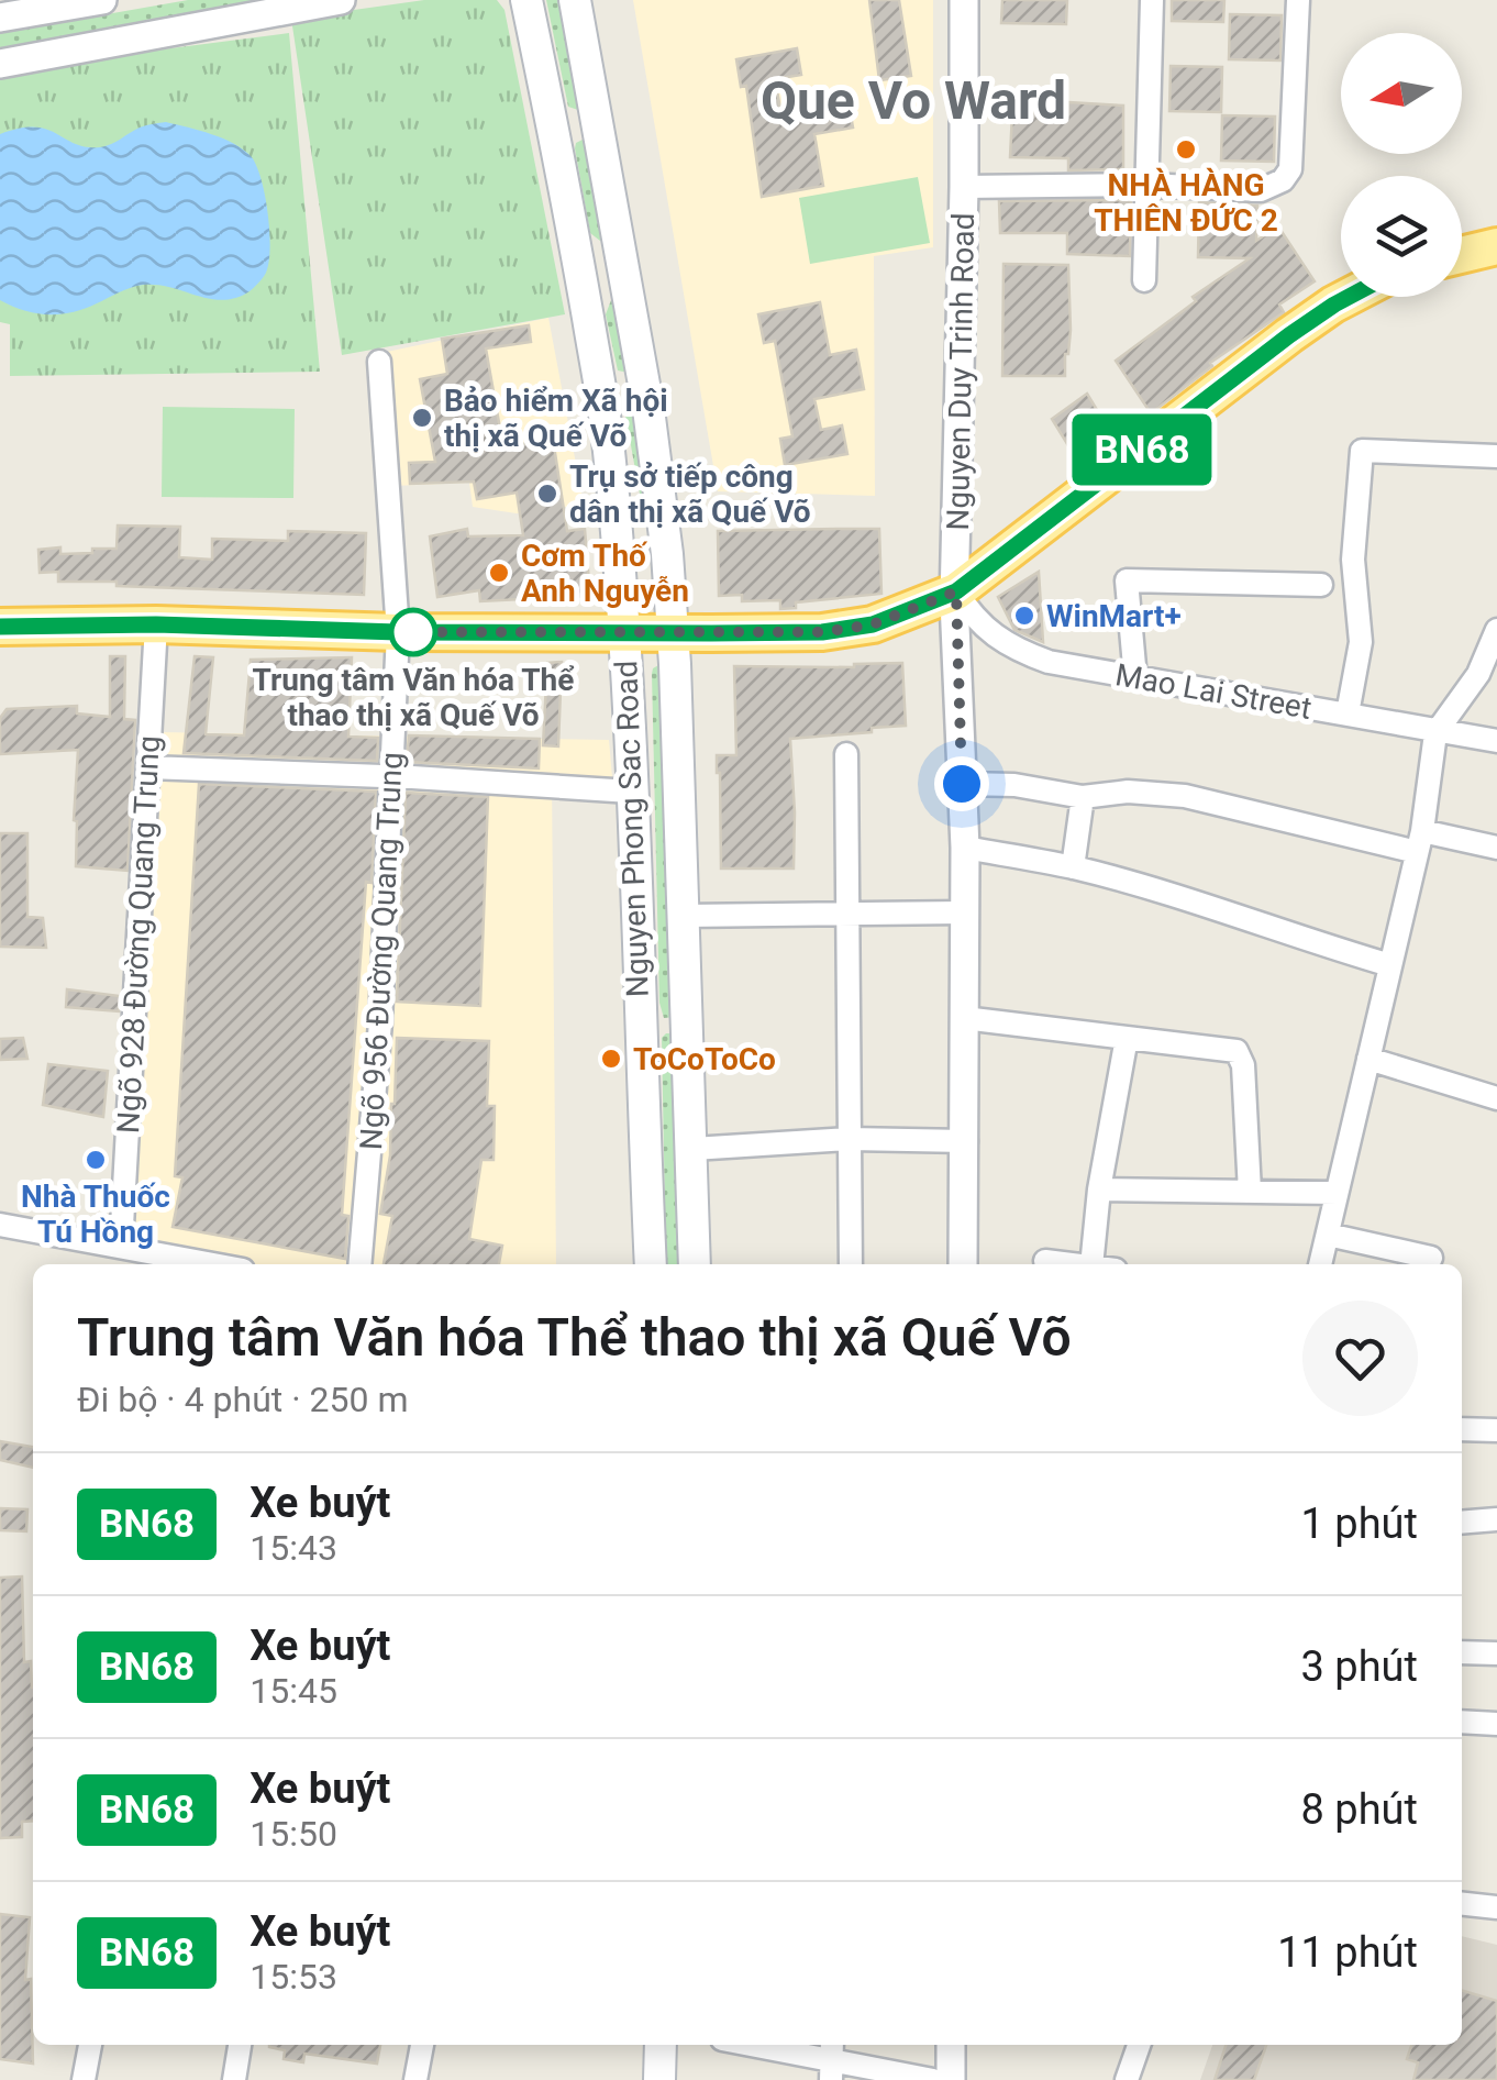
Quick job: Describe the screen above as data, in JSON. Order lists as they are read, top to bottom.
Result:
{
  "streets": {
    "main road": ["Nguyen Phong Sac Road"],
    "street": [
      "Nguyen Duy Trinh Road",
      "Mao Lai Street",
      "Ngõ 928 Đường Quang Trung",
      "Ngõ 956 Đường Quang Trung"
    ]
  },
  "crossings": [
    ["Nguyen Duy Trinh Road", "Mao Lai Street"]
  ],
  "districts": ["Que Vo Ward"],
  "places": [
    "NHÀ HÀNG THIÊN ĐỨC 2",
    "Bảo hiểm Xã hội thị xã Quế Võ",
    "Trụ sở tiếp công dân thị xã Quế Võ",
    "Cơm Thố Anh Nguyễn",
    "WinMart+",
    "Trung tâm Văn hóa Thể thao thị xã Quế Võ",
    "ToCoToCo",
    "Nhà Thuốc Tú Hồng"
  ],
  "lines": ["bus line BN68"],
  "north": "left",
  "page": {
    "on_map": "BN68",
    "heading": ["Trung tâm Văn hóa Thể thao thị xã Quế Võ", "Đi bộ · 4 phút · 250 m"],
    "list": [
      {
        "mark": "BN68",
        "name": "Xe buýt",
        "note": "15:43",
        "value": "1 phút"
      },
      {
        "mark": "BN68",
        "name": "Xe buýt",
        "note": "15:45",
        "value": "3 phút"
      },
      {
        "mark": "BN68",
        "name": "Xe buýt",
        "note": "15:50",
        "value": "8 phút"
      },
      {
        "mark": "BN68",
        "name": "Xe buýt",
        "note": "15:53",
        "value": "11 phút"
      }
    ]
  }
}
